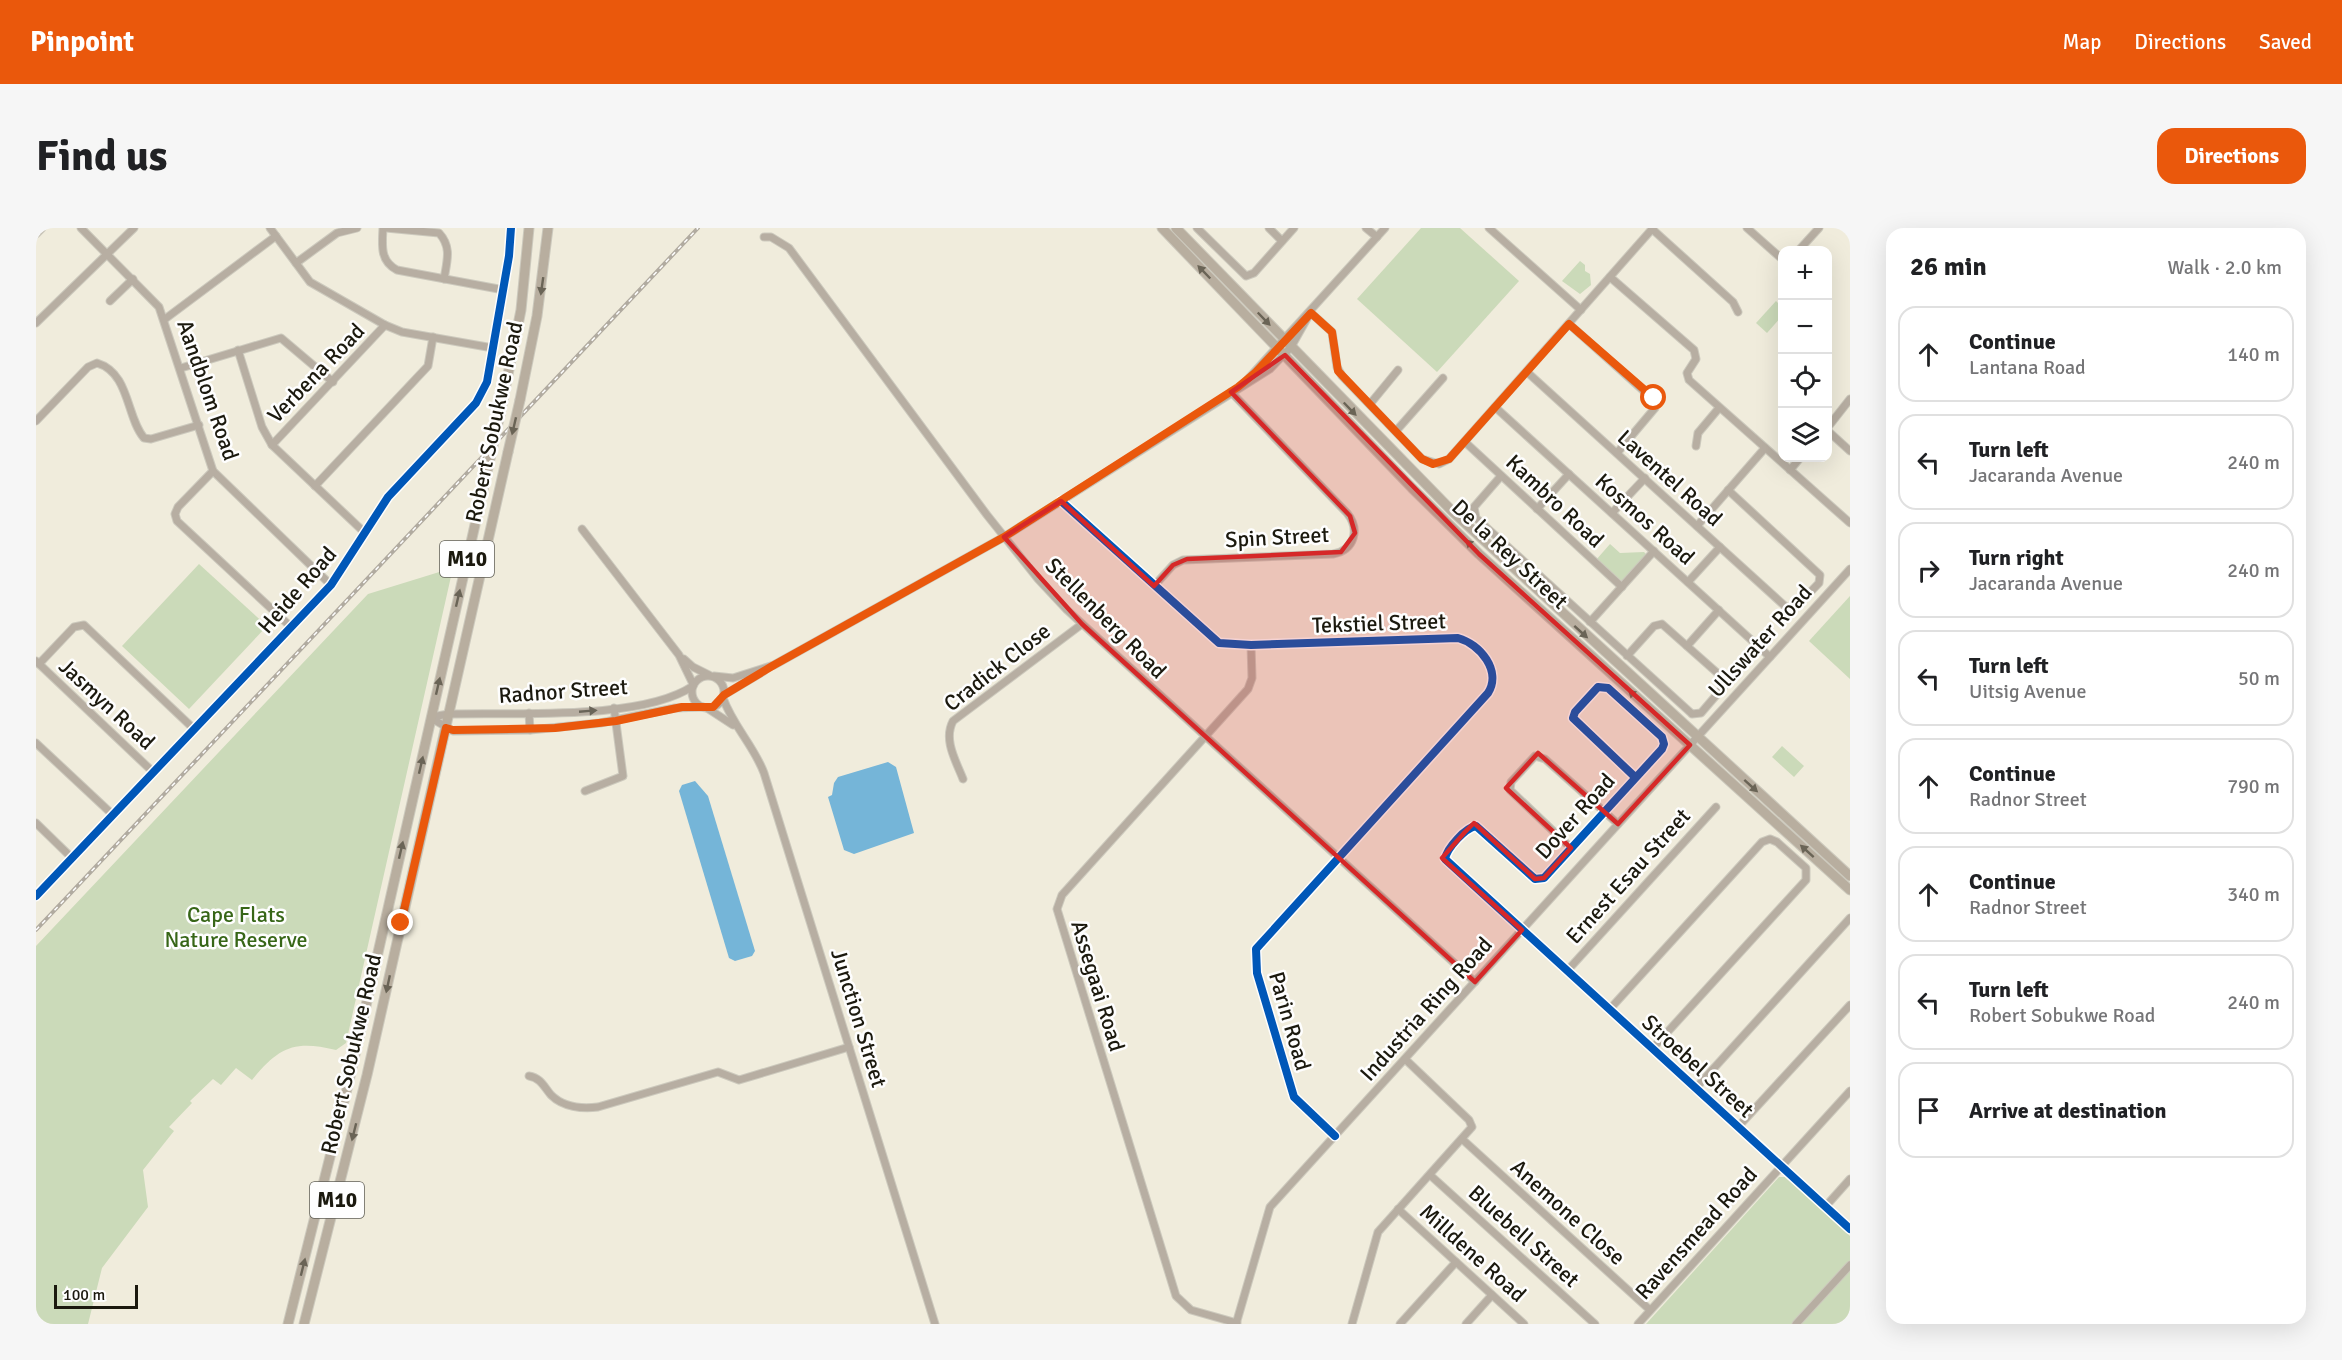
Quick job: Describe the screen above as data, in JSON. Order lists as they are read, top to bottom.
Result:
{
  "streets": {
    "main road": ["Robert Sobukwe Road", "De la Rey Street", "M10"],
    "street": [
      "Verbena Road",
      "Aandblom Road",
      "Laventel Road",
      "Kambro Road",
      "Kosmos Road",
      "Spin Street",
      "Heide Road",
      "Stellenberg Road",
      "Tekstiel Street",
      "Ullswater Road",
      "Cradick Close",
      "Radnor Street",
      "Jasmyn Road",
      "Dover Road",
      "Ernest Esau Street",
      "Assegaai Road",
      "Industria Ring Road",
      "Junction Street",
      "Parin Road",
      "Stroebel Street",
      "Anemone Close",
      "Ravensmead Road",
      "Bluebell Street",
      "Milldene Road"
    ]
  },
  "crossings": [
    ["Aandblom Road", "Heide Road"],
    ["Robert Sobukwe Road", "Radnor Street"],
    ["Kosmos Road", "Ullswater Road"],
    ["Spin Street", "Tekstiel Street"],
    ["De la Rey Street", "Ullswater Road"],
    ["De la Rey Street", "Industria Ring Road"],
    ["Heide Road", "Jasmyn Road"],
    ["Stellenberg Road", "Tekstiel Street"],
    ["Stellenberg Road", "Cradick Close"],
    ["Stellenberg Road", "Assegaai Road"],
    ["Stellenberg Road", "Industria Ring Road"],
    ["Stellenberg Road", "Parin Road"],
    ["Tekstiel Street", "Assegaai Road"],
    ["Tekstiel Street", "Parin Road"],
    ["Ullswater Road", "Industria Ring Road"],
    ["Radnor Street", "Junction Street"],
    ["Dover Road", "Stroebel Street"],
    ["Ernest Esau Street", "Stroebel Street"],
    ["Assegaai Road", "Industria Ring Road"],
    ["Industria Ring Road", "Parin Road"],
    ["Industria Ring Road", "Stroebel Street"],
    ["Stroebel Street", "Ravensmead Road"],
    ["Anemone Close", "Ravensmead Road"]
  ],
  "parks": ["Cape Flats Nature Reserve"],
  "scale_bar": "100 m",
  "page": {
    "header": "Pinpoint",
    "nav": ["Map", "Directions", "Saved"],
    "buttons": "Directions",
    "title": "Find us",
    "heading": ["26 min", "Walk · 2.0 km"],
    "map_buttons": ["+", "−"],
    "list": [
      ["Continue", "Lantana Road", "140 m"],
      ["Turn left", "Jacaranda Avenue", "240 m"],
      ["Turn right", "Jacaranda Avenue", "240 m"],
      ["Turn left", "Uitsig Avenue", "50 m"],
      ["Continue", "Radnor Street", "790 m"],
      ["Continue", "Radnor Street", "340 m"],
      ["Turn left", "Robert Sobukwe Road", "240 m"],
      "Arrive at destination"
    ],
    "scale": "100 m"
  }
}
